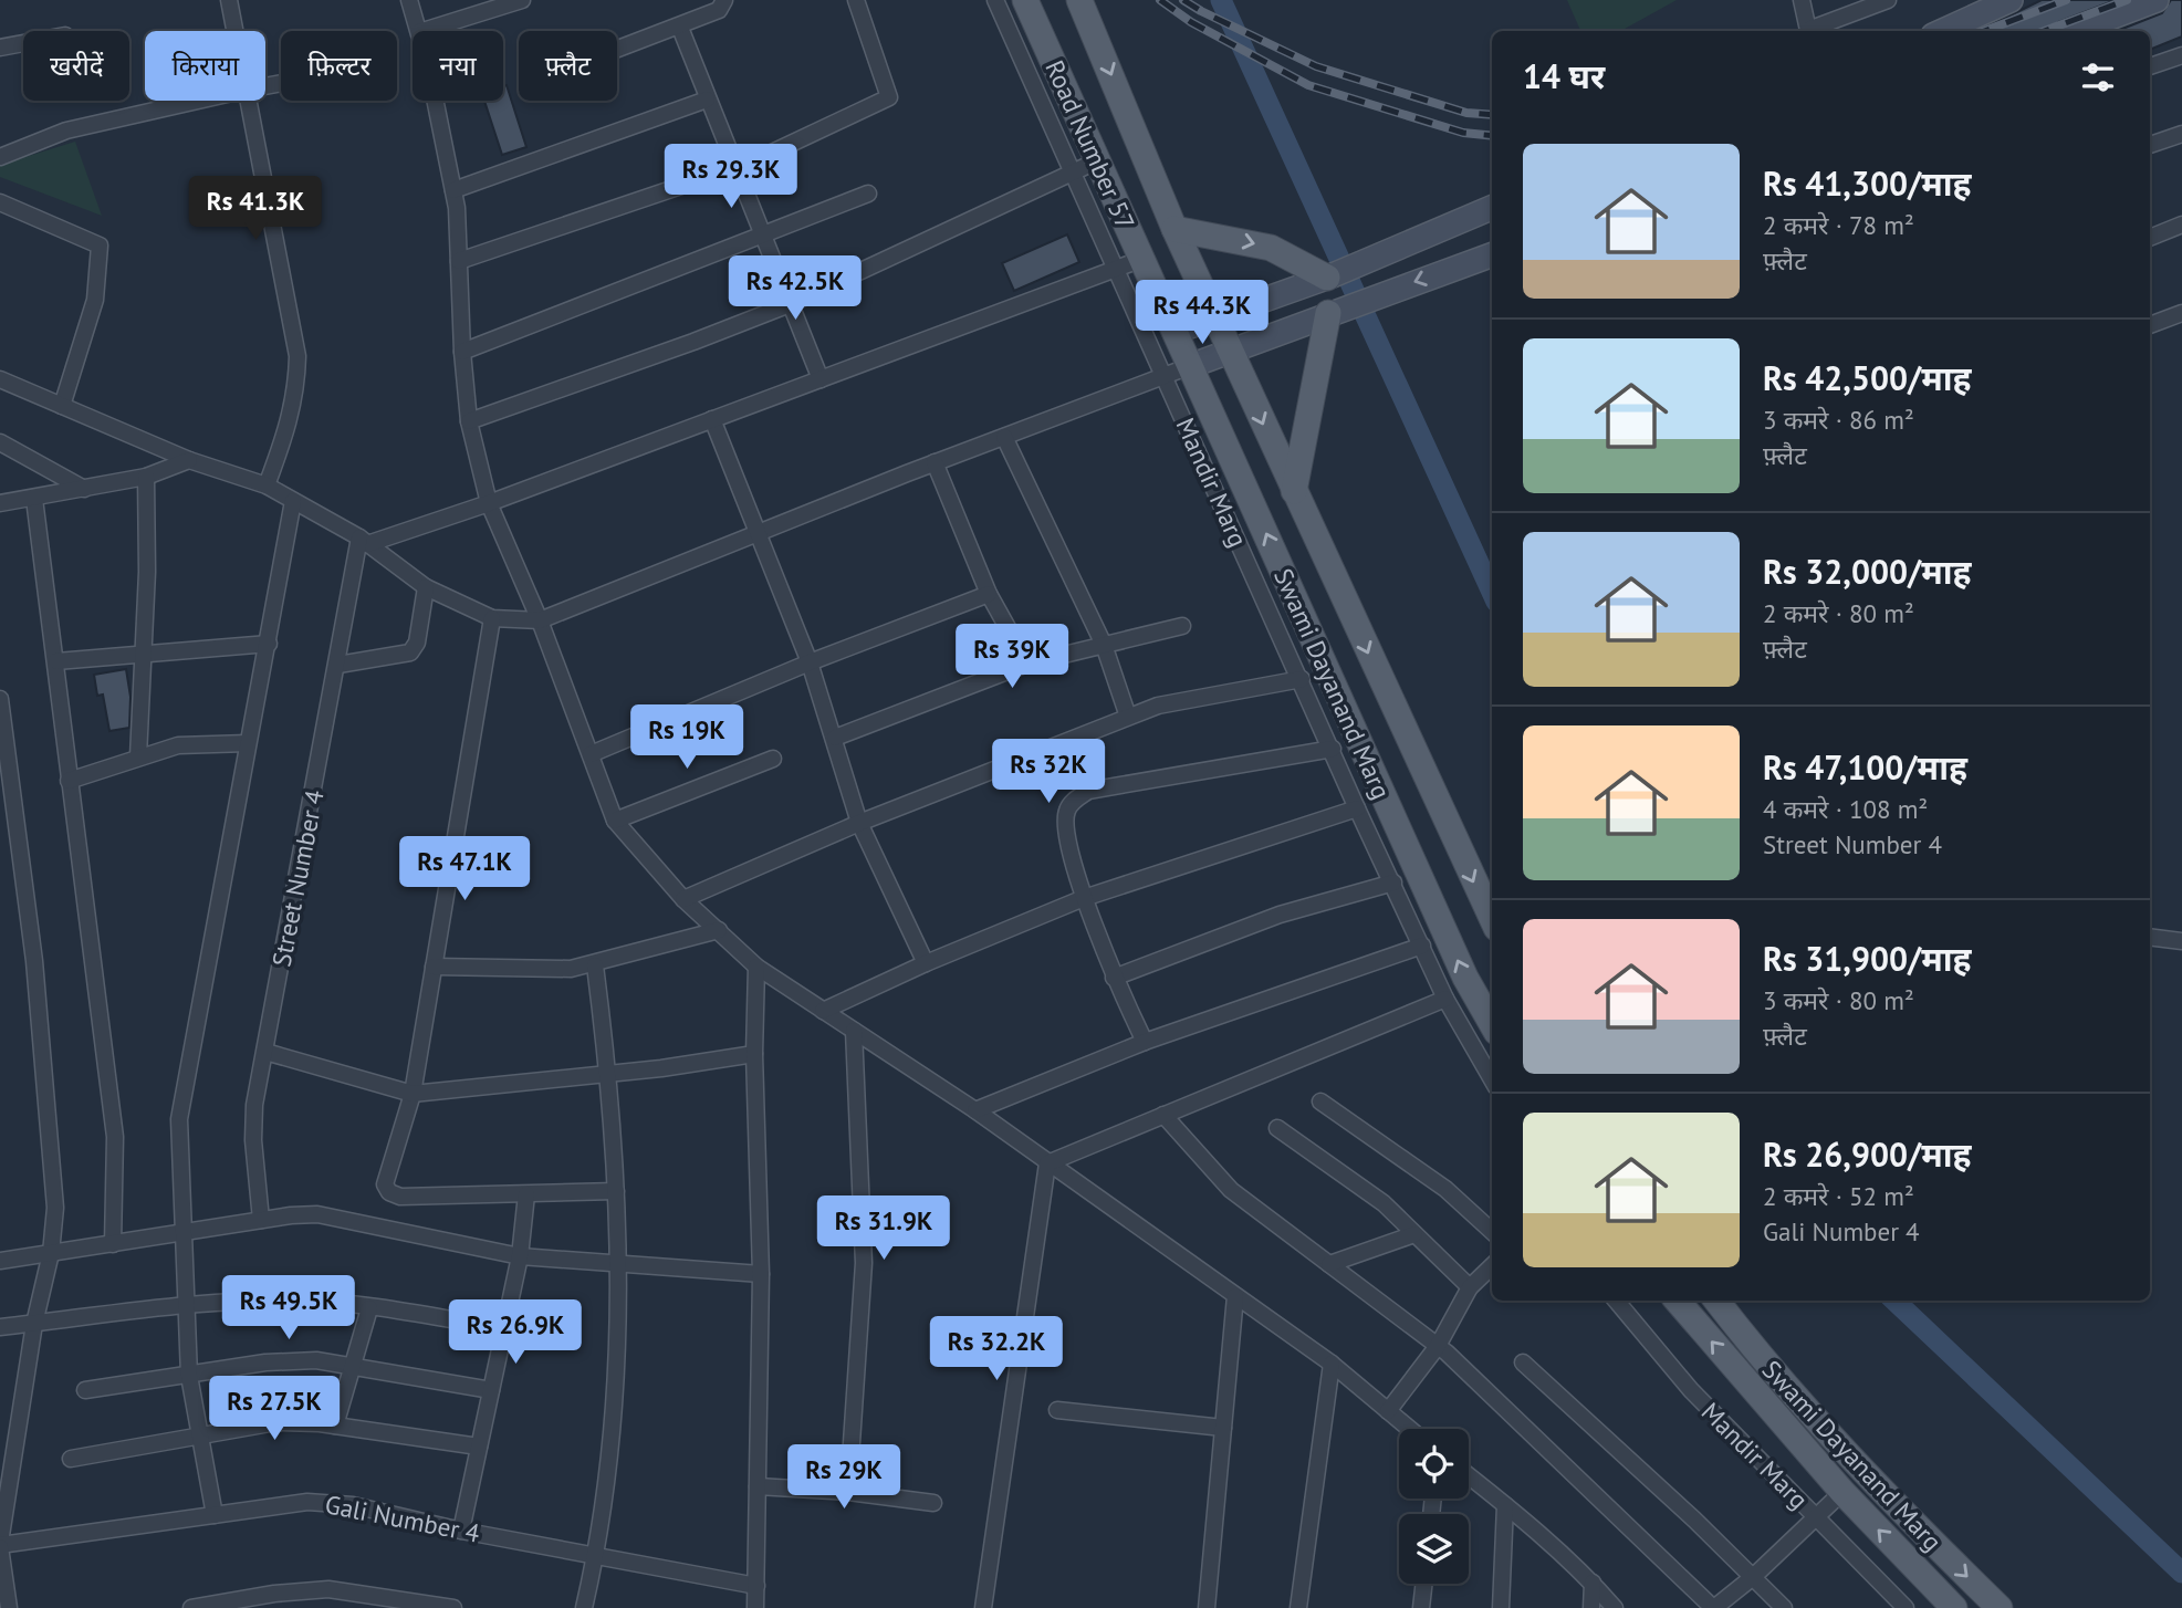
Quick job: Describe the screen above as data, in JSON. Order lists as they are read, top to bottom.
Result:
{
  "streets": {
    "main road": ["Road Number 57", "Swami Dayanand Marg"],
    "street": ["Mandir Marg", "Street Number 4", "Gali Number 4"]
  },
  "crossings": [
    ["Road Number 57", "Swami Dayanand Marg"]
  ],
  "page": {
    "chip": [
      "खरीदें",
      "किराया",
      "फ़िल्टर",
      "नया",
      "फ़्लैट"
    ],
    "heading": "14 घर",
    "list": [
      {
        "name": "Rs 41,300/माह",
        "note": "2 कमरे · 78 m² · फ़्लैट"
      },
      {
        "name": "Rs 42,500/माह",
        "note": "3 कमरे · 86 m² · फ़्लैट"
      },
      {
        "name": "Rs 32,000/माह",
        "note": "2 कमरे · 80 m² · फ़्लैट"
      },
      {
        "name": "Rs 47,100/माह",
        "note": "4 कमरे · 108 m² · Street Number 4"
      },
      {
        "name": "Rs 31,900/माह",
        "note": "3 कमरे · 80 m² · फ़्लैट"
      },
      {
        "name": "Rs 26,900/माह",
        "note": "2 कमरे · 52 m² · Gali Number 4"
      }
    ],
    "price": [
      "Rs 29.3K",
      "Rs 41.3K",
      "Rs 42.5K",
      "Rs 44.3K",
      "Rs 39K",
      "Rs 19K",
      "Rs 32K",
      "Rs 47.1K",
      "Rs 31.9K",
      "Rs 49.5K",
      "Rs 26.9K",
      "Rs 32.2K",
      "Rs 27.5K",
      "Rs 29K"
    ]
  }
}
